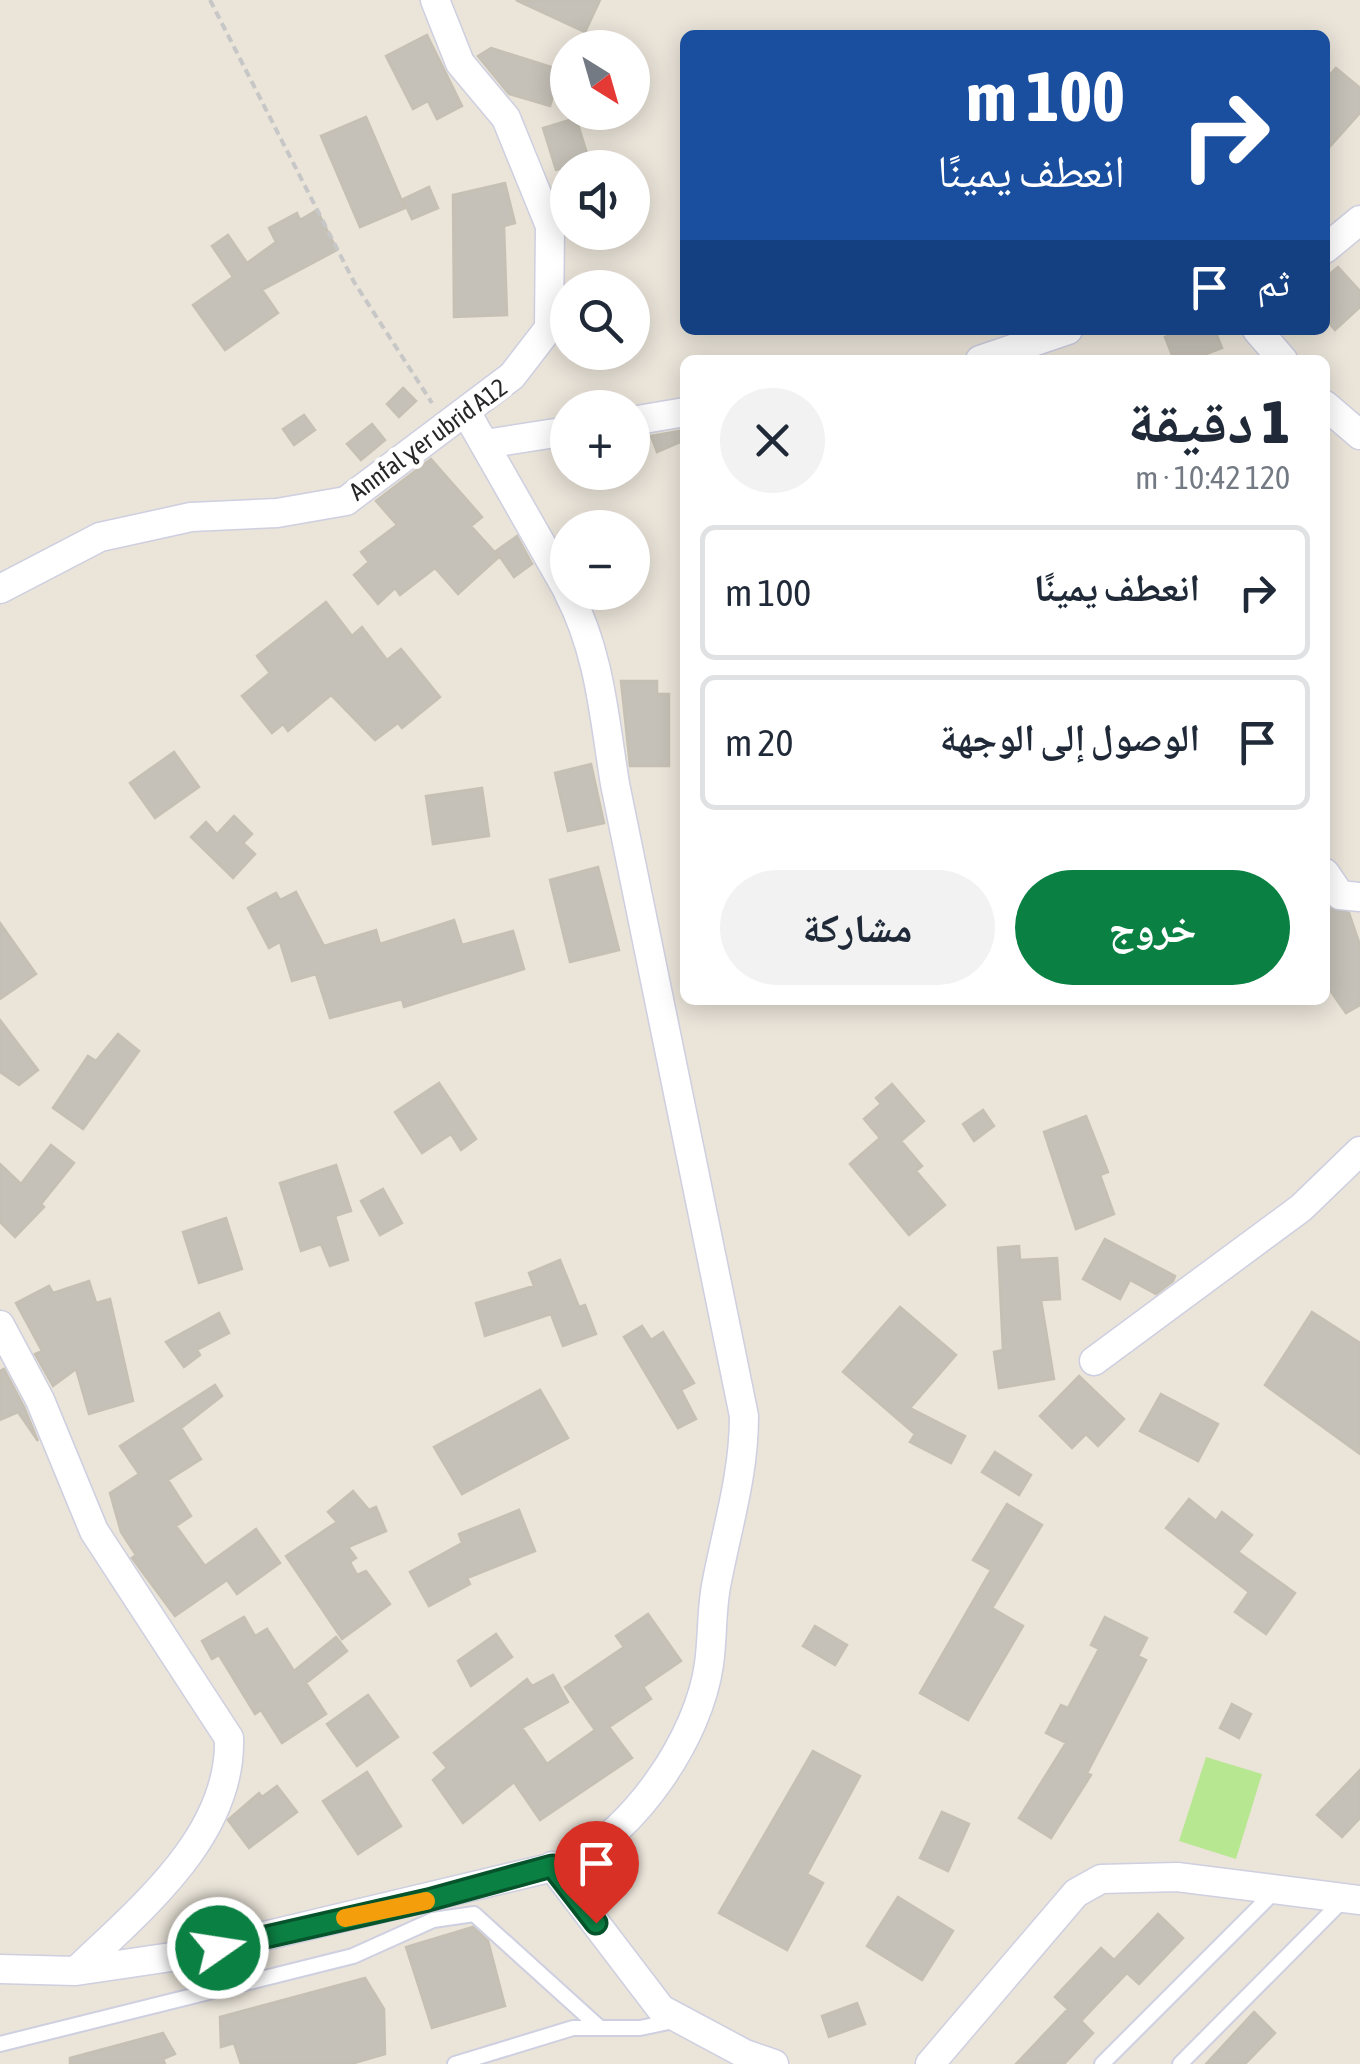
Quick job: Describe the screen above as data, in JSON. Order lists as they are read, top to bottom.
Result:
{
  "streets": {
    "street": ["Annfal ɣer ubrid A12"]
  },
  "north": "bottom right",
  "page": {
    "map_buttons": ["+", "−"],
    "turn": ["100 m", "انعطف يمينًا"],
    "then": "ثم",
    "heading": ["1 دقيقة", "120 m · 10:42"],
    "list": [
      {
        "name": "انعطف يمينًا",
        "value": "100 m"
      },
      {
        "name": "الوصول إلى الوجهة",
        "value": "20 m"
      }
    ],
    "buttons": ["خروج", "مشاركة"]
  }
}
